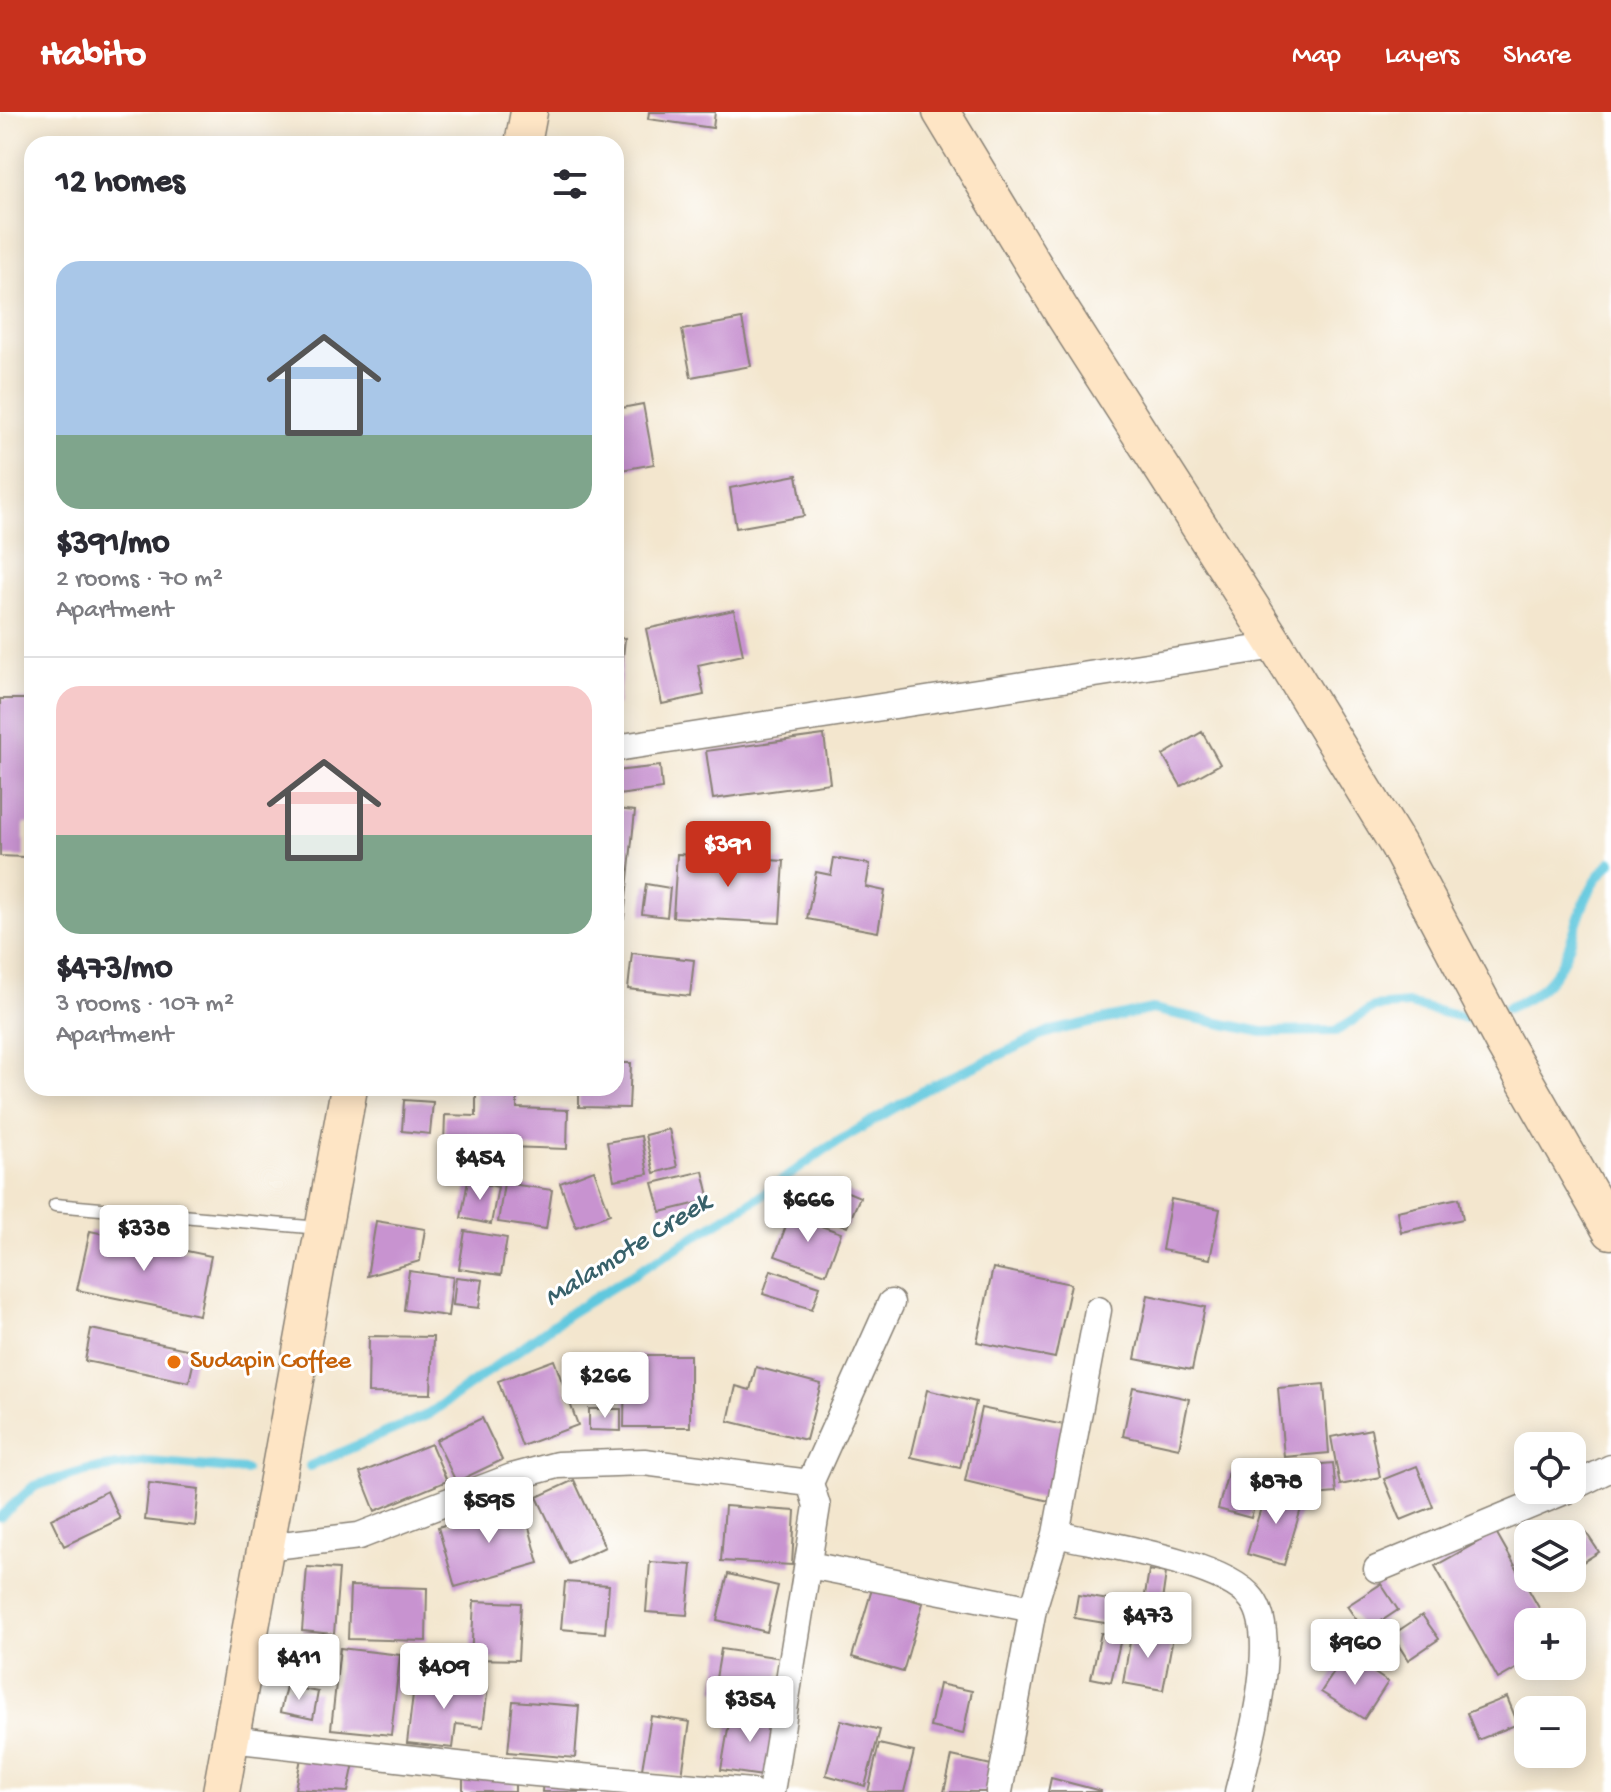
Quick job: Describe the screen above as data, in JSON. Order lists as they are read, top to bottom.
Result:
{
  "water": ["Malamote Creek"],
  "places": ["Sudapin Coffee"],
  "page": {
    "header": "Habito",
    "nav": ["Map", "Layers", "Share"],
    "heading": "12 homes",
    "list": [
      {
        "name": "$391/mo",
        "note": "2 rooms · 70 m² · Apartment"
      },
      {
        "name": "$473/mo",
        "note": "3 rooms · 107 m² · Apartment"
      }
    ],
    "price": [
      "$391",
      "$454",
      "$666",
      "$338",
      "$266",
      "$878",
      "$595",
      "$473",
      "$960",
      "$411",
      "$409",
      "$354"
    ],
    "map_buttons": ["+", "−"]
  }
}
